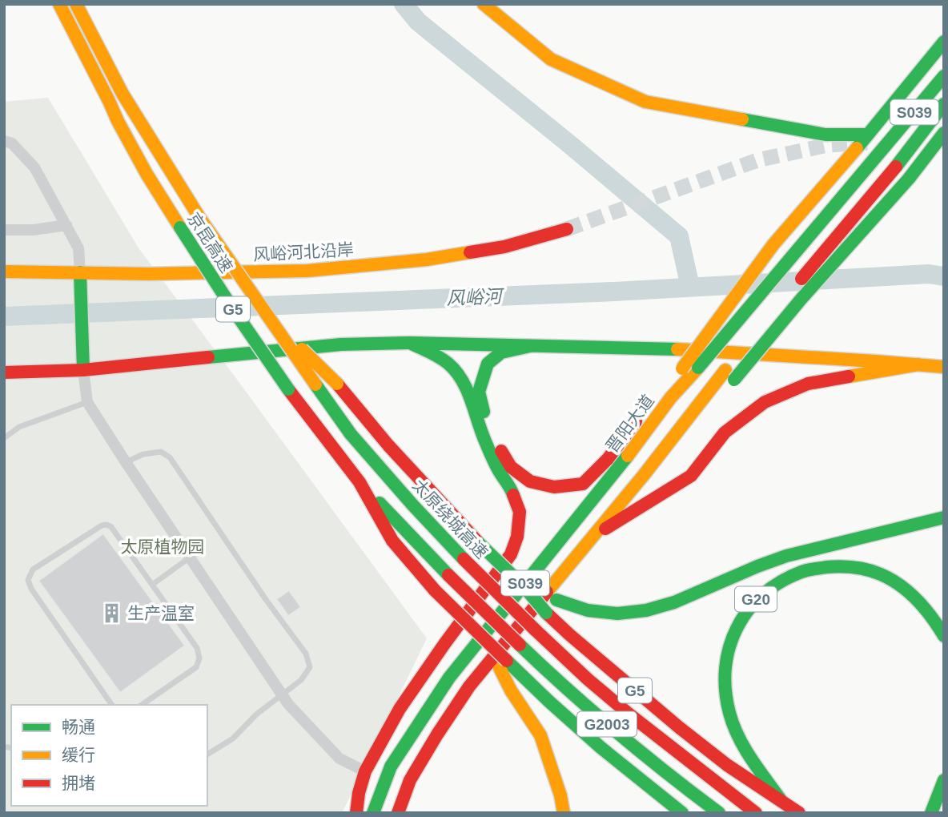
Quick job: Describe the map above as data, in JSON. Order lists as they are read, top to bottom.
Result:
{
  "streets": {
    "main road": [
      "S039",
      "京昆高速",
      "风峪河北沿岸",
      "G5",
      "晋阳大道",
      "太原绕城高速",
      "G20",
      "G2003"
    ]
  },
  "crossings": [
    ["京昆高速", "G5"],
    ["京昆高速", "太原绕城高速"],
    ["京昆高速", "G2003"],
    ["G5", "太原绕城高速"],
    ["G5", "G20"],
    ["G5", "G2003"]
  ],
  "water": ["风峪河"],
  "parks": ["太原植物园"],
  "places": {
    "building": ["生产温室"]
  },
  "legend": ["畅通", "缓行", "拥堵"]
}
